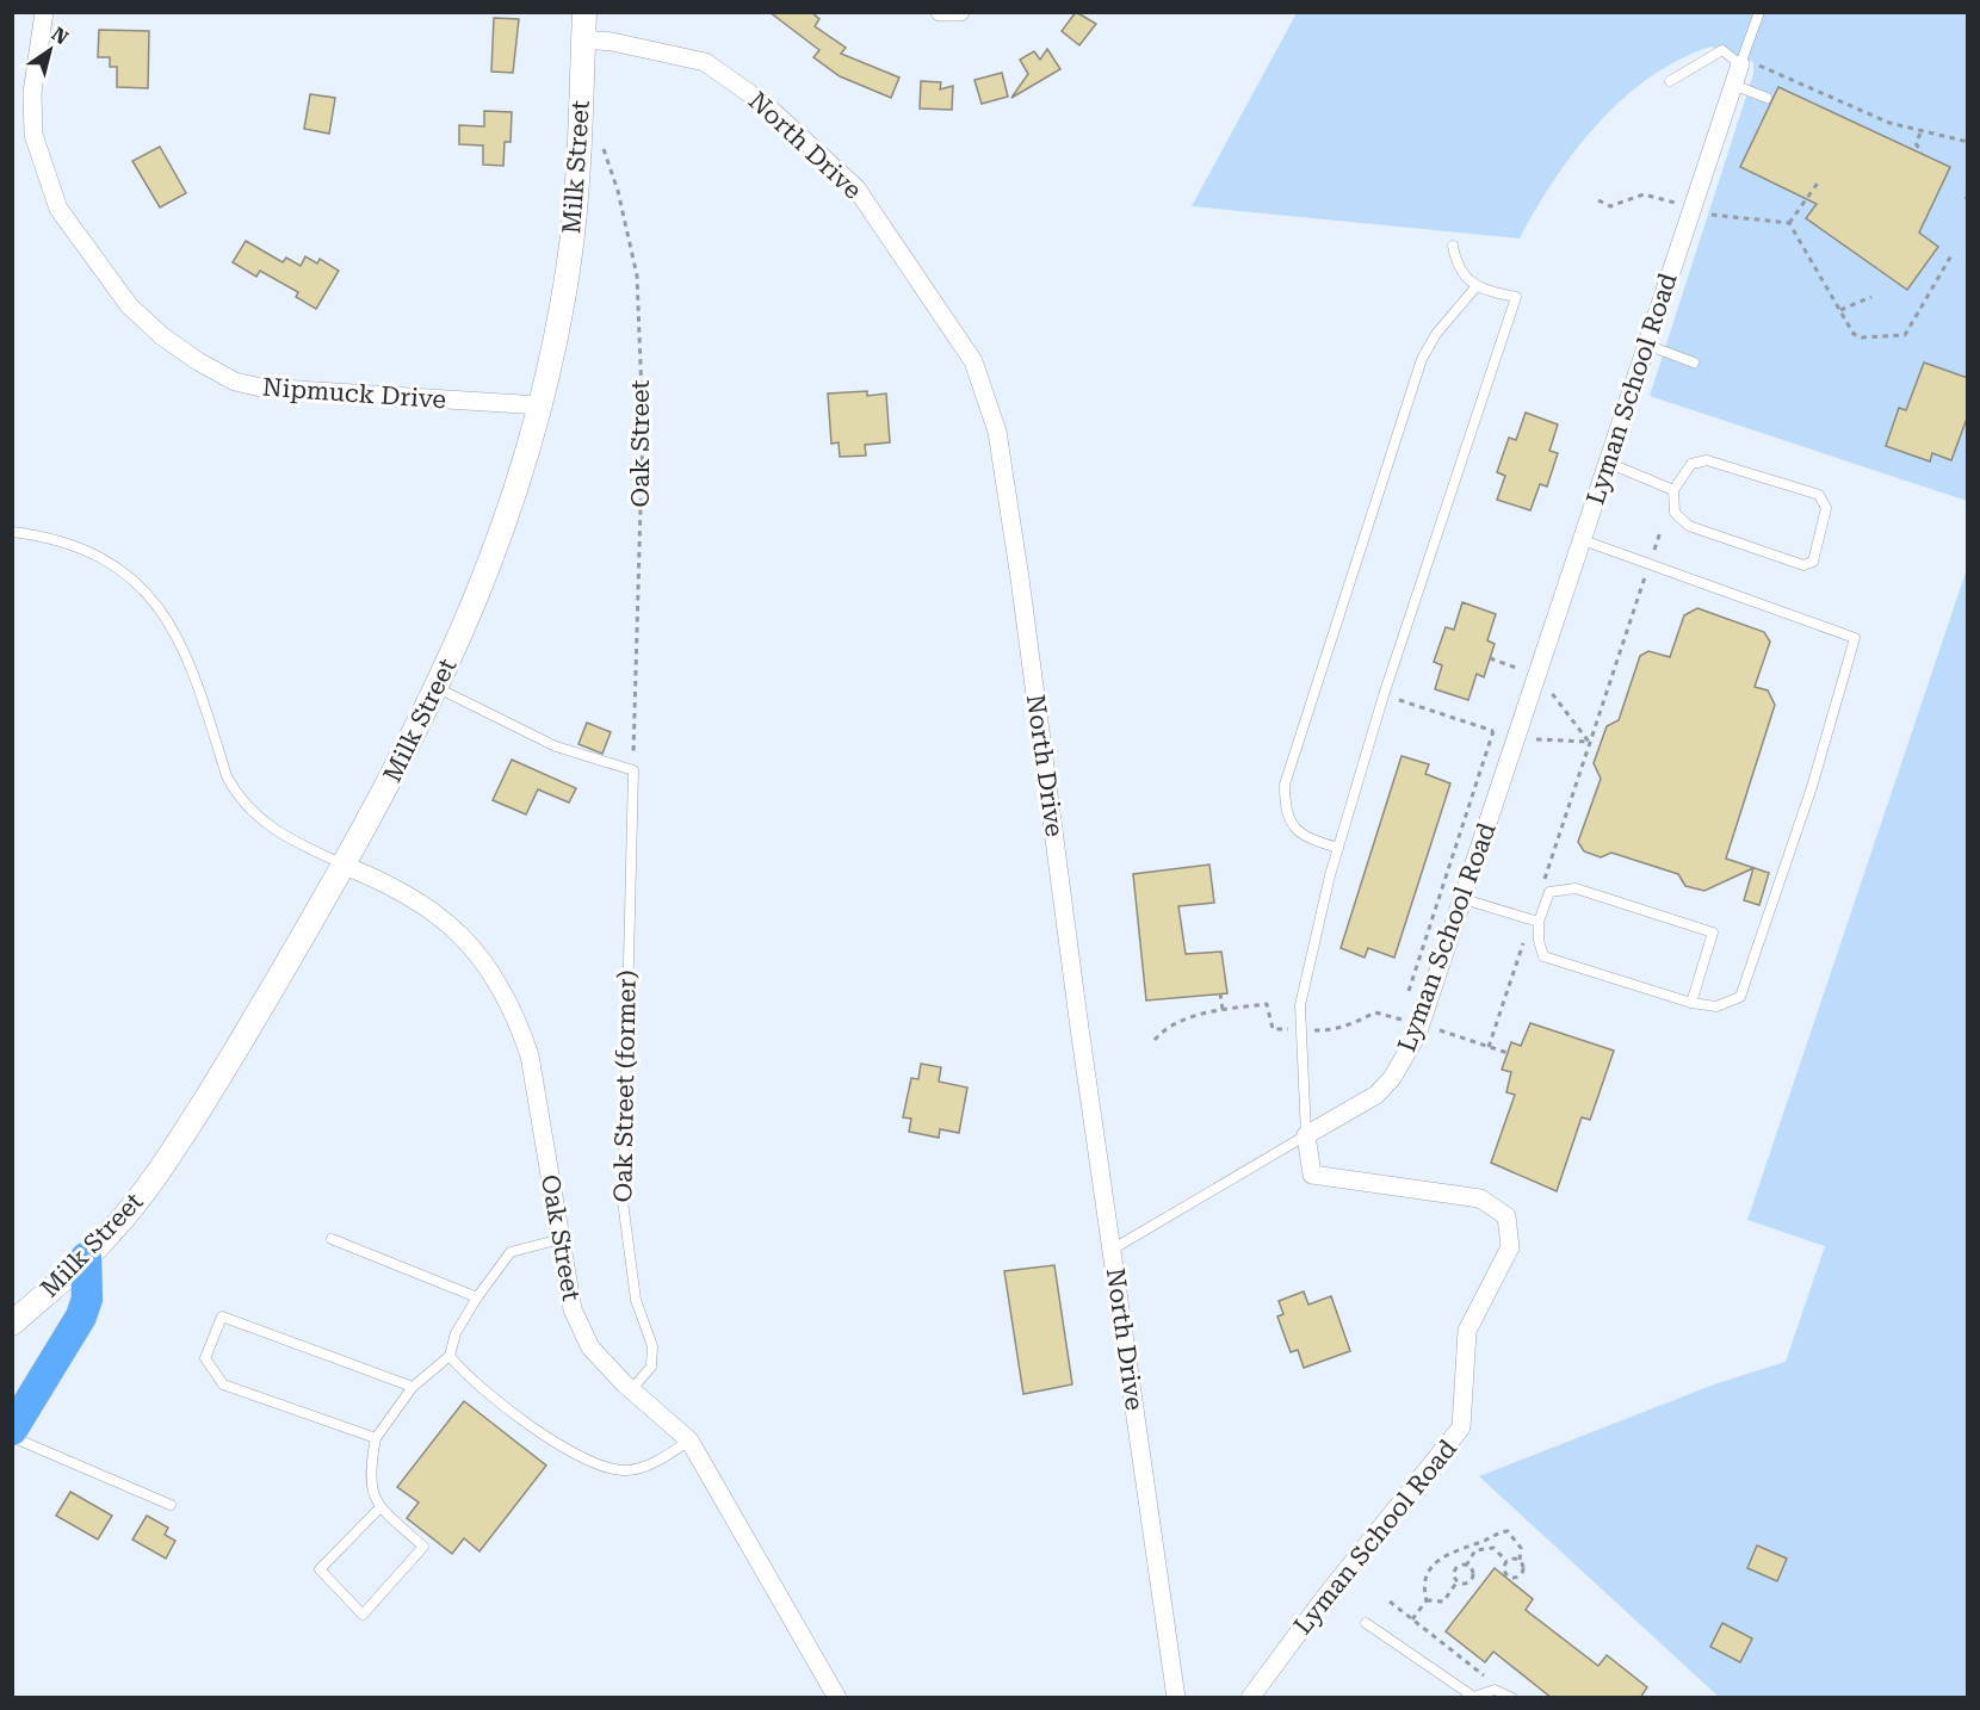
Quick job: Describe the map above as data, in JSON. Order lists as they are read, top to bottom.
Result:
{
  "streets": {
    "main road": ["Milk Street"],
    "street": [
      "North Drive",
      "Lyman School Road",
      "Nipmuck Drive",
      "Oak Street"
    ],
    "lane": ["Oak Street (former)"]
  },
  "crossings": [
    ["North Drive", "Milk Street"],
    ["Milk Street", "Nipmuck Drive"],
    ["Milk Street", "Oak Street"],
    ["Oak Street", "Oak Street (former)"]
  ],
  "north": "top right"
}
